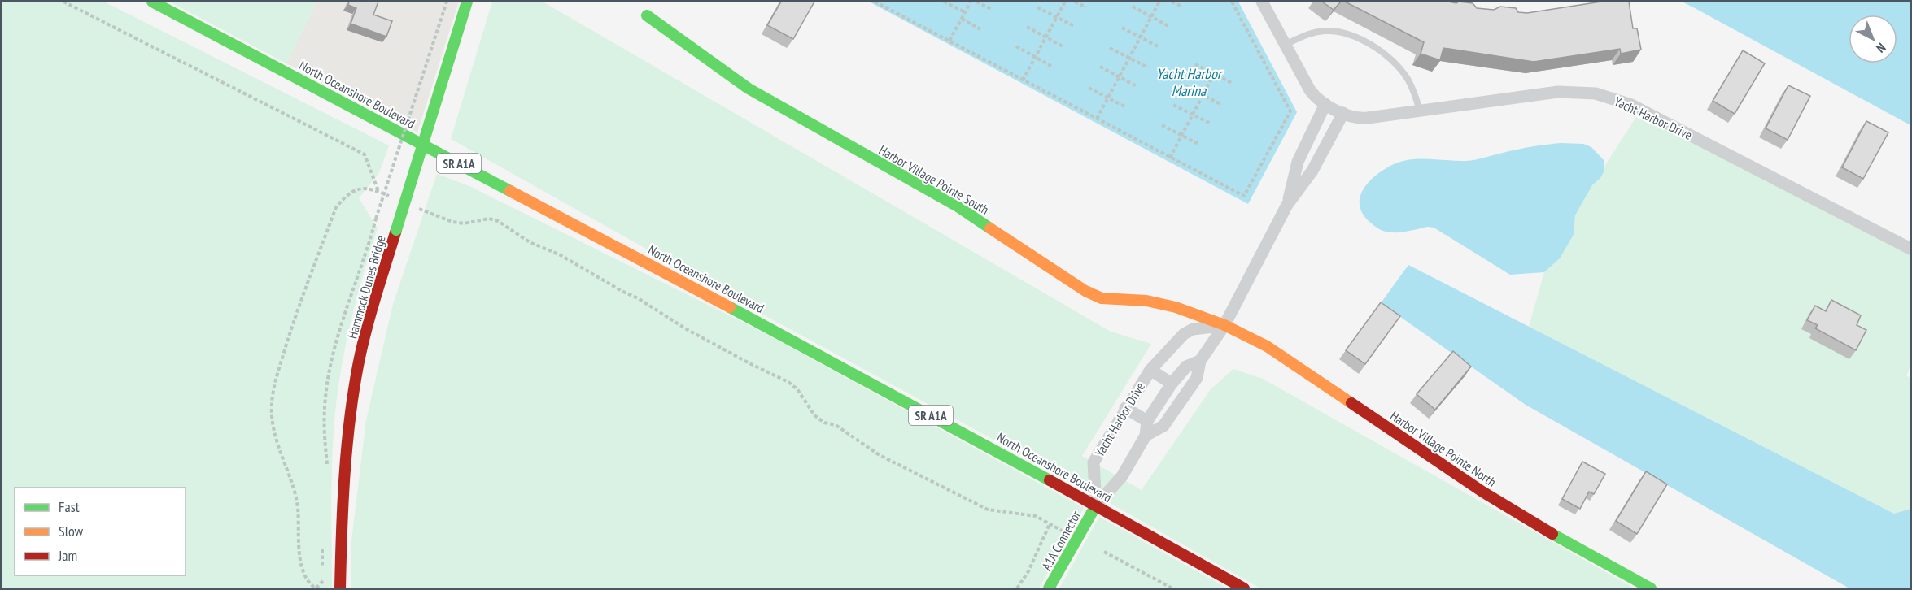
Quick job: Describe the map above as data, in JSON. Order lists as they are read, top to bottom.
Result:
{
  "streets": {
    "main road": [
      "North Oceanshore Boulevard",
      "SR A1A",
      "Harbor Village Pointe South",
      "Hammock Dunes Bridge",
      "Harbor Village Pointe North",
      "A1A Connector"
    ],
    "street": ["Yacht Harbor Drive"]
  },
  "crossings": [
    ["North Oceanshore Boulevard", "Yacht Harbor Drive"],
    ["North Oceanshore Boulevard", "A1A Connector"],
    ["Yacht Harbor Drive", "Harbor Village Pointe South"],
    ["Yacht Harbor Drive", "Harbor Village Pointe North"],
    ["Yacht Harbor Drive", "A1A Connector"],
    ["Harbor Village Pointe South", "Harbor Village Pointe North"]
  ],
  "water": ["Yacht Harbor Marina"],
  "legend": ["Fast", "Slow", "Jam"],
  "north": "bottom right"
}
